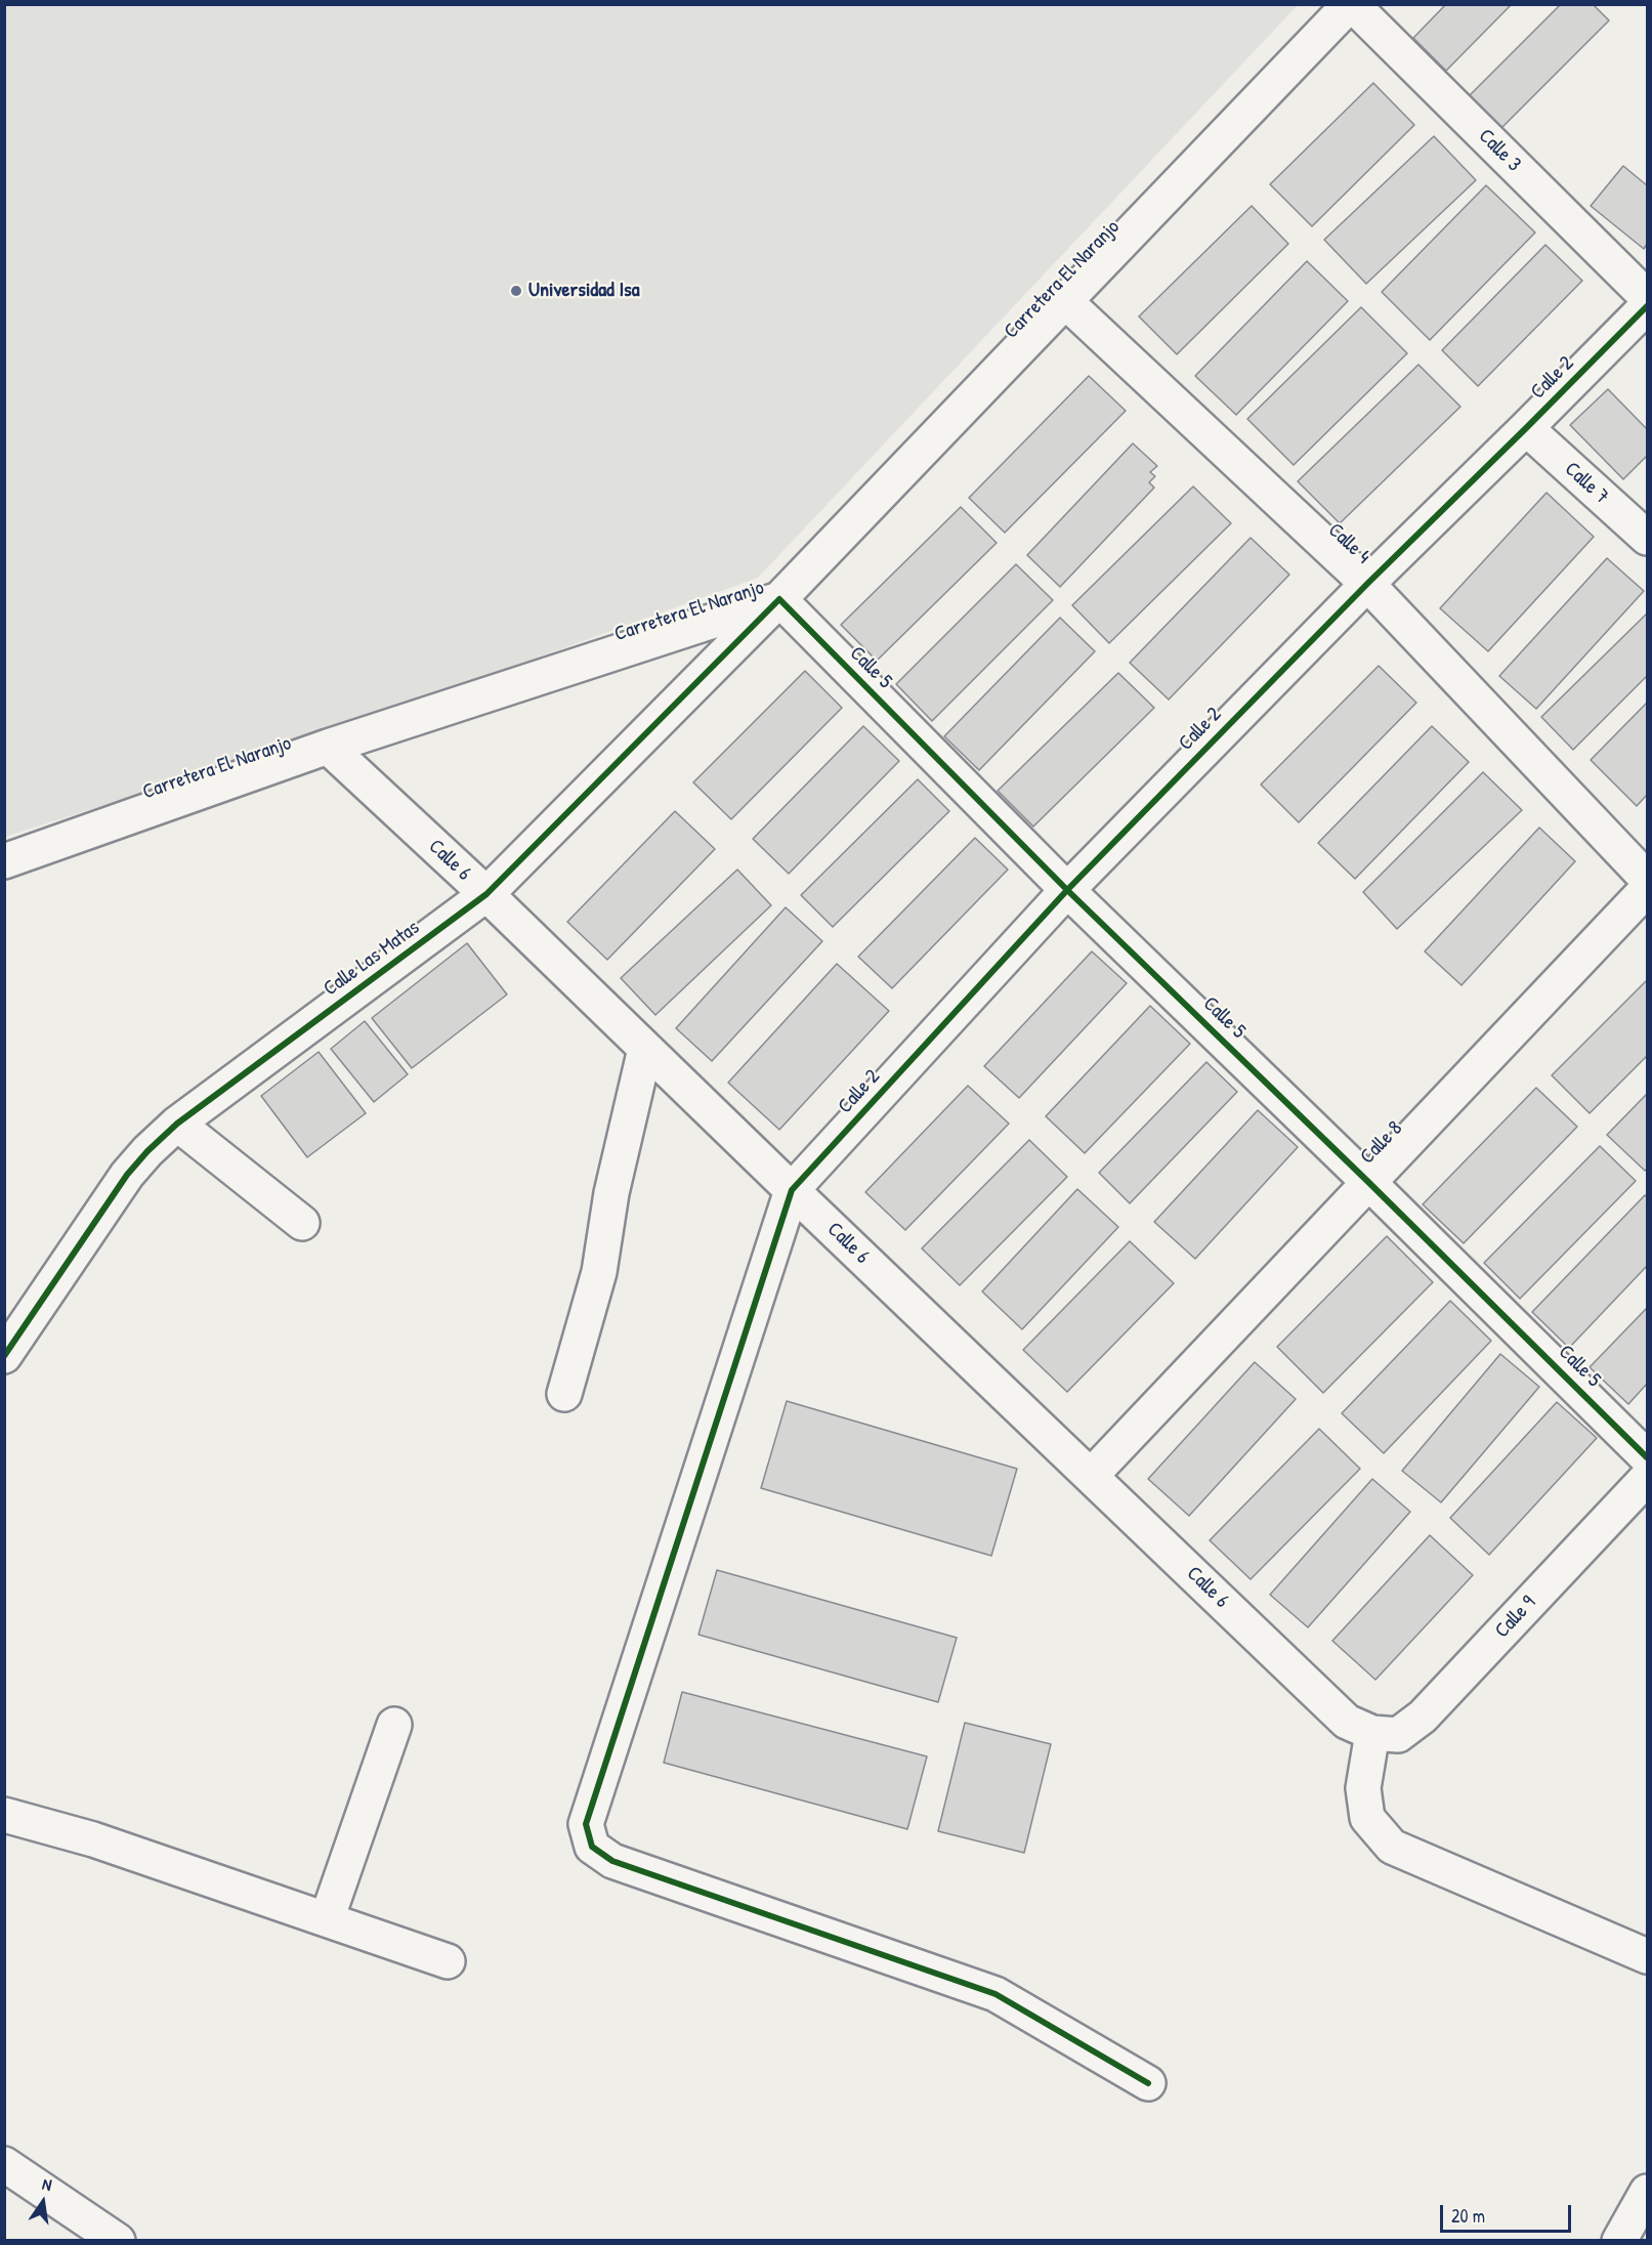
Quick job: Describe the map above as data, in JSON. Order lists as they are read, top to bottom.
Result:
{
  "streets": {
    "street": [
      "Calle 3",
      "Carretera El Naranjo",
      "Calle 2",
      "Calle 7",
      "Calle 4",
      "Calle 5",
      "Calle 6",
      "Calle Las Matas",
      "Calle 8",
      "Calle 9"
    ]
  },
  "crossings": [
    ["Calle 3", "Carretera El Naranjo"],
    ["Carretera El Naranjo", "Calle 4"],
    ["Carretera El Naranjo", "Calle 5"],
    ["Carretera El Naranjo", "Calle 6"],
    ["Carretera El Naranjo", "Calle Las Matas"],
    ["Calle 2", "Calle 7"],
    ["Calle 2", "Calle 4"],
    ["Calle 2", "Calle 5"],
    ["Calle 2", "Calle 6"],
    ["Calle 5", "Calle Las Matas"],
    ["Calle 5", "Calle 8"],
    ["Calle 6", "Calle Las Matas"],
    ["Calle 6", "Calle 8"],
    ["Calle 6", "Calle 9"]
  ],
  "places": ["Universidad Isa"],
  "scale_bar": "20 m",
  "north": "top"
}
